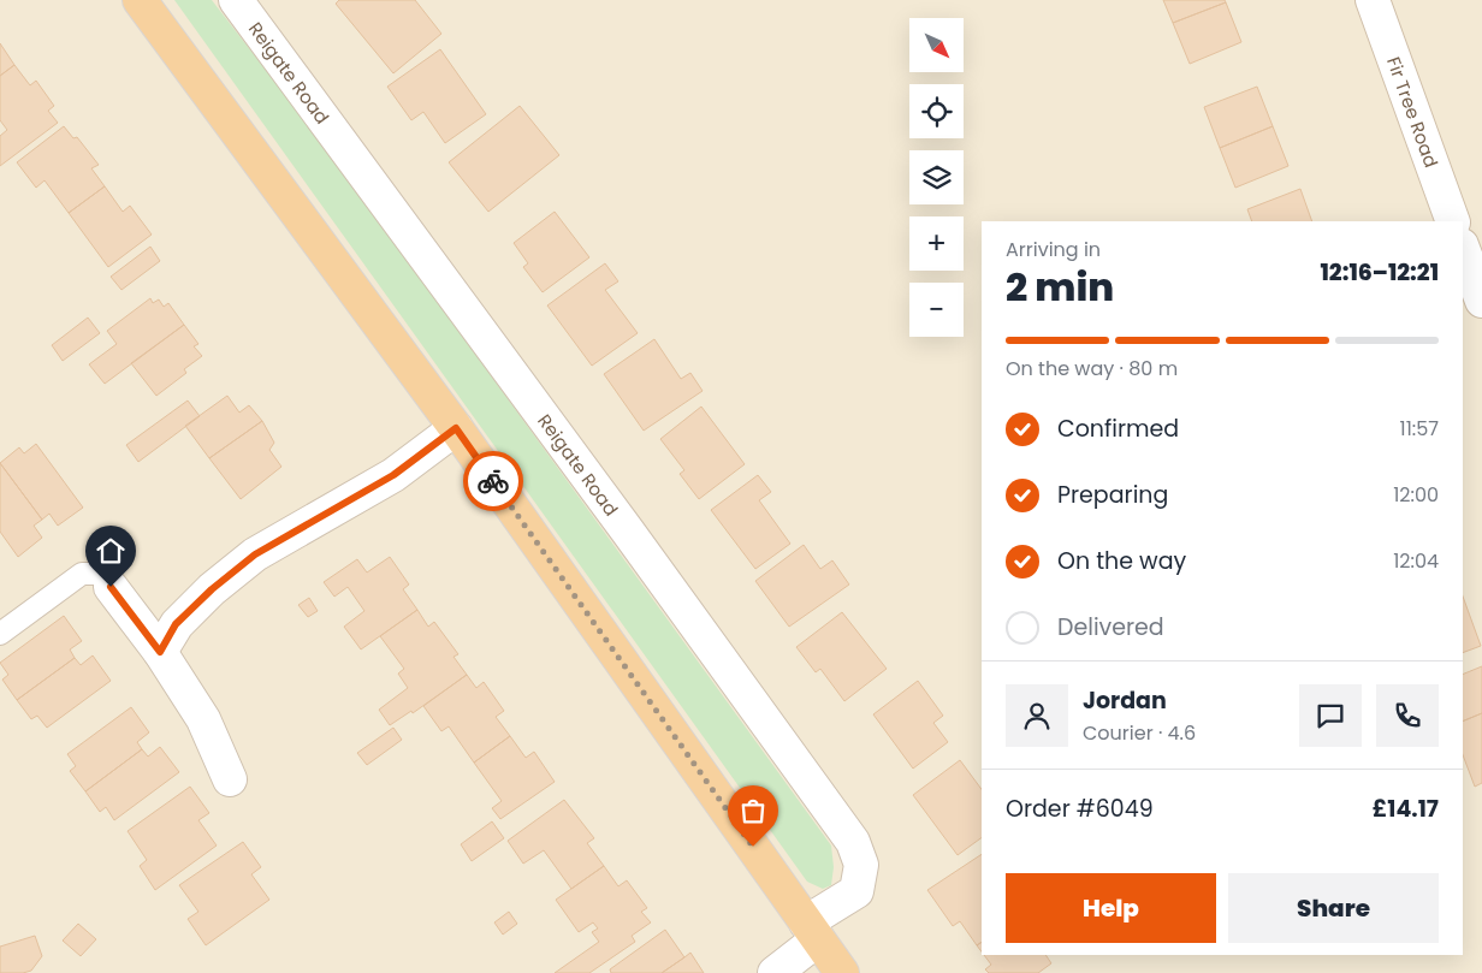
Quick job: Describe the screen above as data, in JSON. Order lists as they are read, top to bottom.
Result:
{
  "streets": {
    "street": ["Reigate Road", "Fir Tree Road"]
  },
  "north": "bottom right",
  "page": {
    "map_buttons": ["+", "−"],
    "heading": ["2 min", "Arriving in", "12:16–12:21"],
    "panel": [
      "Jordan",
      "Courier · 4.6",
      "Order #6049",
      "£14.17"
    ],
    "bar": "On the way · 80 m",
    "list": [
      ["Confirmed", "11:57"],
      ["Preparing", "12:00"],
      ["On the way", "12:04"],
      "Delivered"
    ],
    "buttons": ["Help", "Share"]
  }
}
